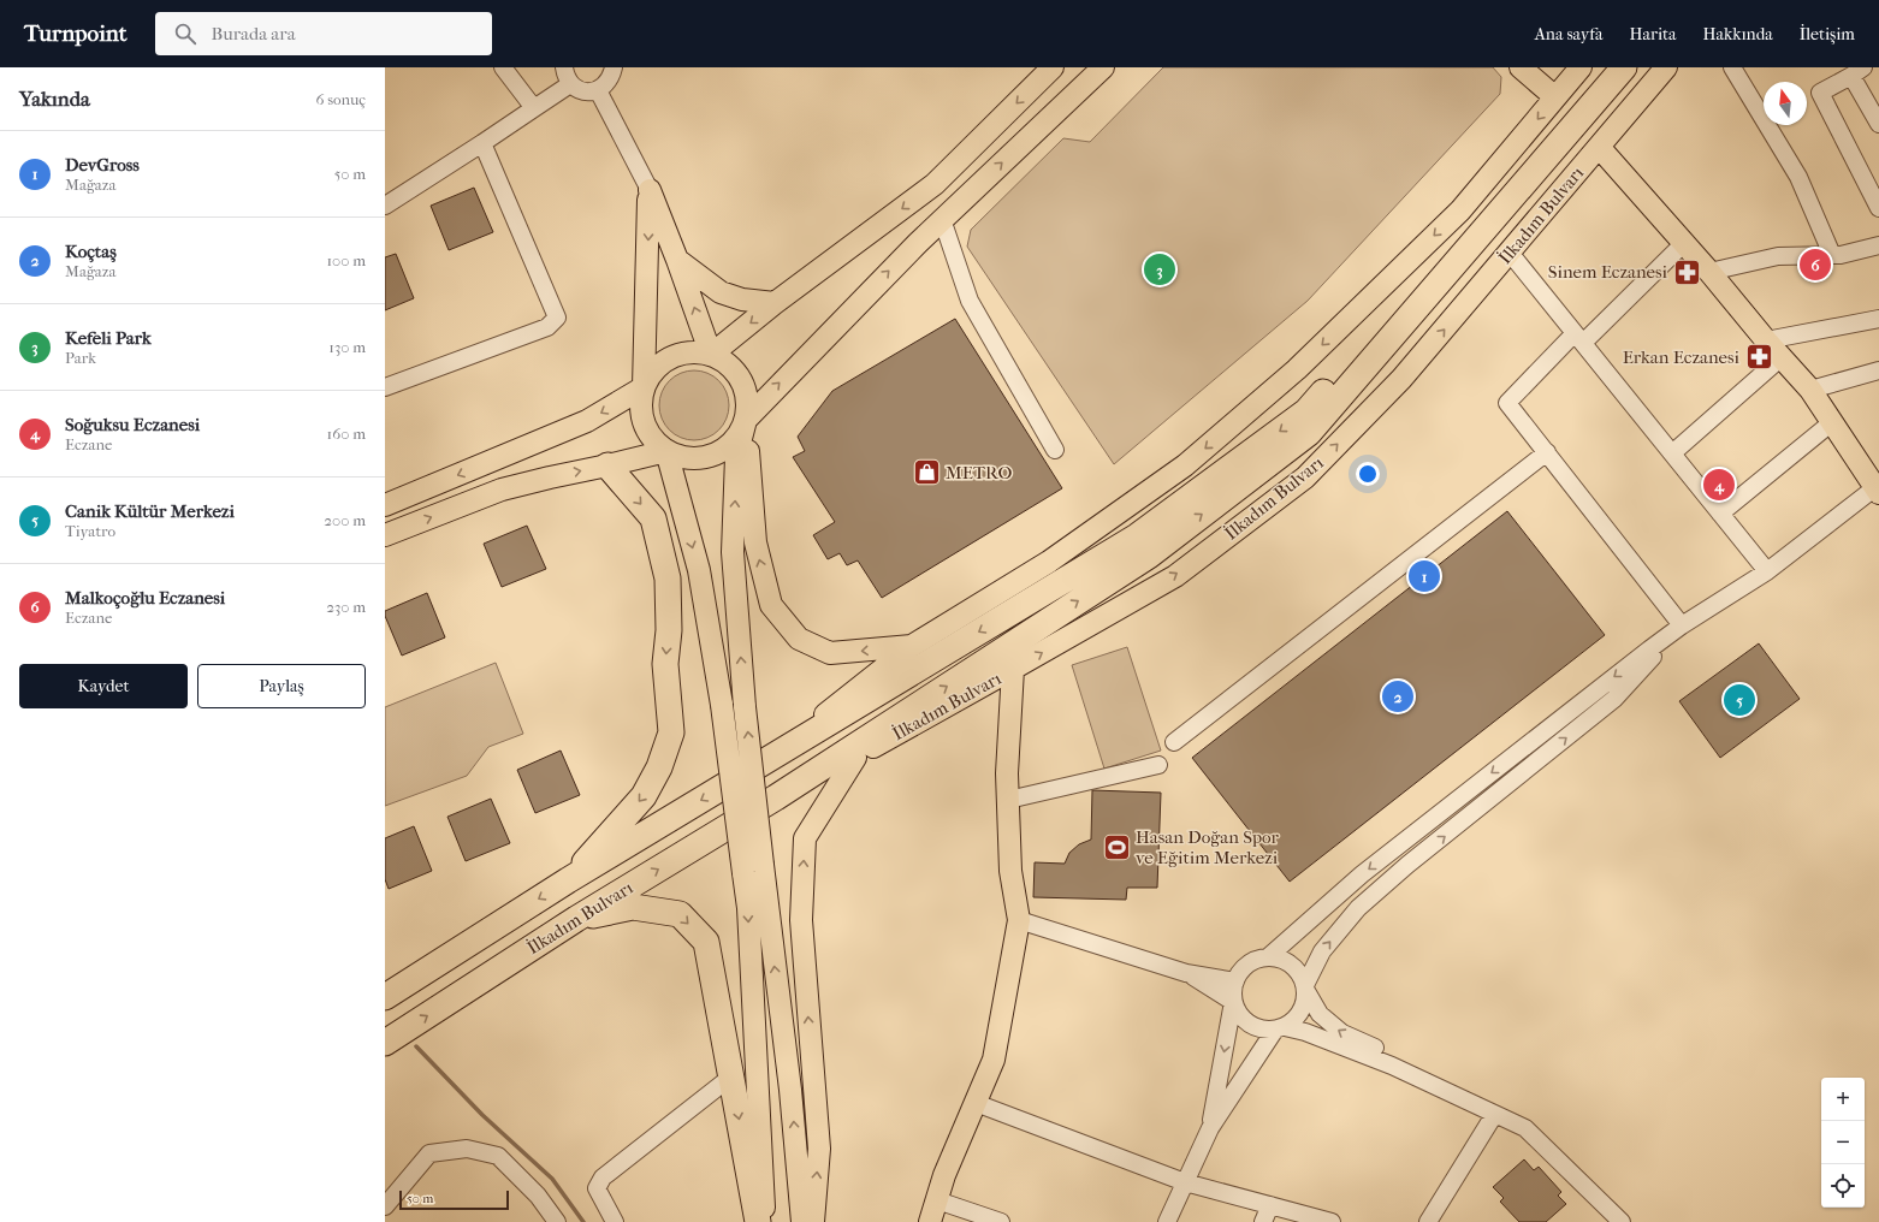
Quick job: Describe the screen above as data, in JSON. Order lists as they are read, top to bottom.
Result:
{
  "streets": {
    "highway": ["İlkadım Bulvarı"]
  },
  "places": {
    "pharmacy": ["Sinem Eczanesi", "Erkan Eczanesi"],
    "shop": ["METRO"],
    "sports": ["Hasan Doğan Spor ve Eğitim Merkezi"]
  },
  "scale_bar": "50 m",
  "north": "top",
  "page": {
    "header": "Turnpoint",
    "search": "Burada ara",
    "nav": [
      "Ana sayfa",
      "Harita",
      "Hakkında",
      "İletişim"
    ],
    "heading": ["Yakında", "6 sonuç"],
    "list": [
      {
        "mark": "1",
        "name": "DevGross",
        "note": "Mağaza",
        "value": "50 m"
      },
      {
        "mark": "2",
        "name": "Koçtaş",
        "note": "Mağaza",
        "value": "100 m"
      },
      {
        "mark": "3",
        "name": "Kefeli Park",
        "note": "Park",
        "value": "130 m"
      },
      {
        "mark": "4",
        "name": "Soğuksu Eczanesi",
        "note": "Eczane",
        "value": "160 m"
      },
      {
        "mark": "5",
        "name": "Canik Kültür Merkezi",
        "note": "Tiyatro",
        "value": "200 m"
      },
      {
        "mark": "6",
        "name": "Malkoçoğlu Eczanesi",
        "note": "Eczane",
        "value": "230 m"
      }
    ],
    "pins": [
      "6",
      "3",
      "4",
      "1",
      "2",
      "5"
    ],
    "buttons": ["Kaydet", "Paylaş"],
    "map_buttons": ["+", "−"],
    "scale": "50 m"
  }
}
